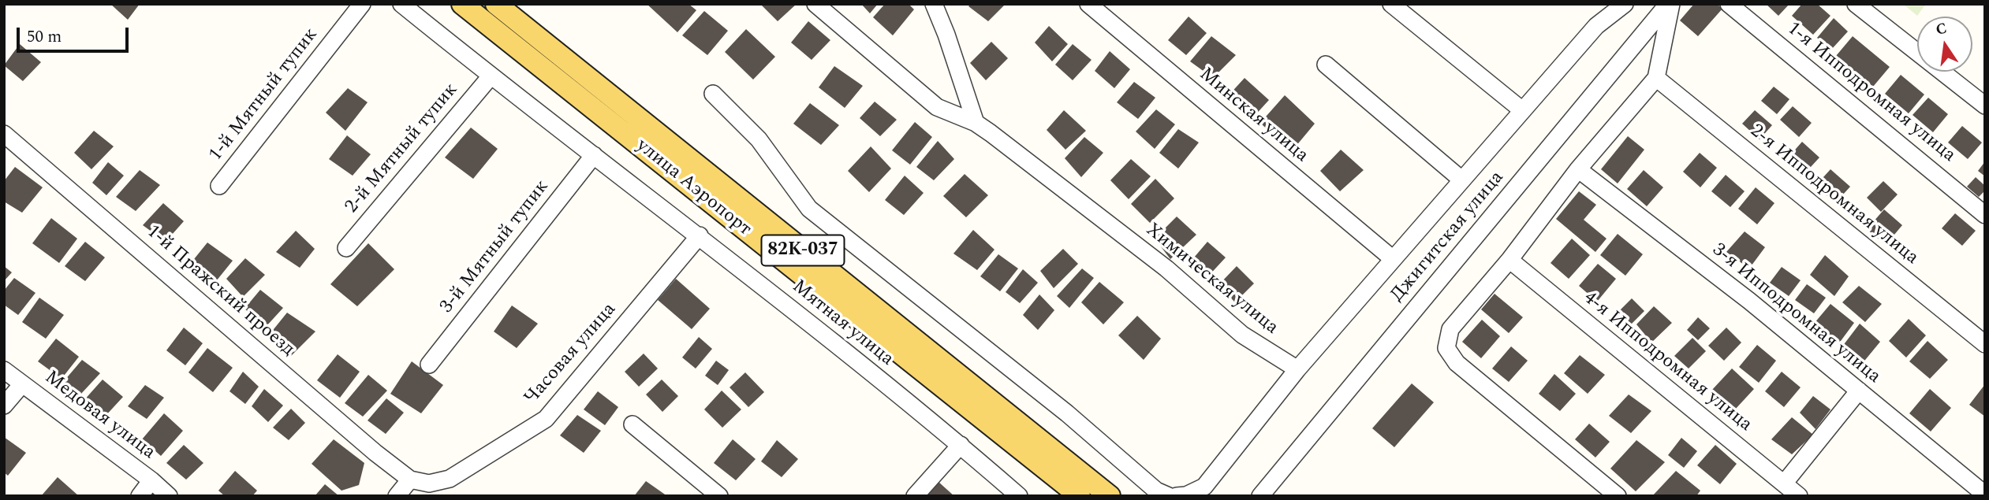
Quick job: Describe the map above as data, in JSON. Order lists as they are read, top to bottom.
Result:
{
  "streets": {
    "main road": ["улица Аэропорт", "82К-037"],
    "street": [
      "1-я Ипподромная улица",
      "1-й Мятный тупик",
      "Минская улица",
      "2-й Мятный тупик",
      "2-я Ипподромная улица",
      "Джигитская улица",
      "3-й Мятный тупик",
      "Химическая улица",
      "1-й Пражский проезд",
      "3-я Ипподромная улица",
      "Мятная улица",
      "Часовая улица",
      "4-я Ипподромная улица",
      "Медовая улица"
    ]
  },
  "crossings": [
    ["2-й Мятный тупик", "Мятная улица"],
    ["3-й Мятный тупик", "Мятная улица"],
    ["1-й Пражский проезд", "Часовая улица"],
    ["Мятная улица", "Часовая улица"]
  ],
  "scale_bar": "50 m",
  "north": "top"
}
